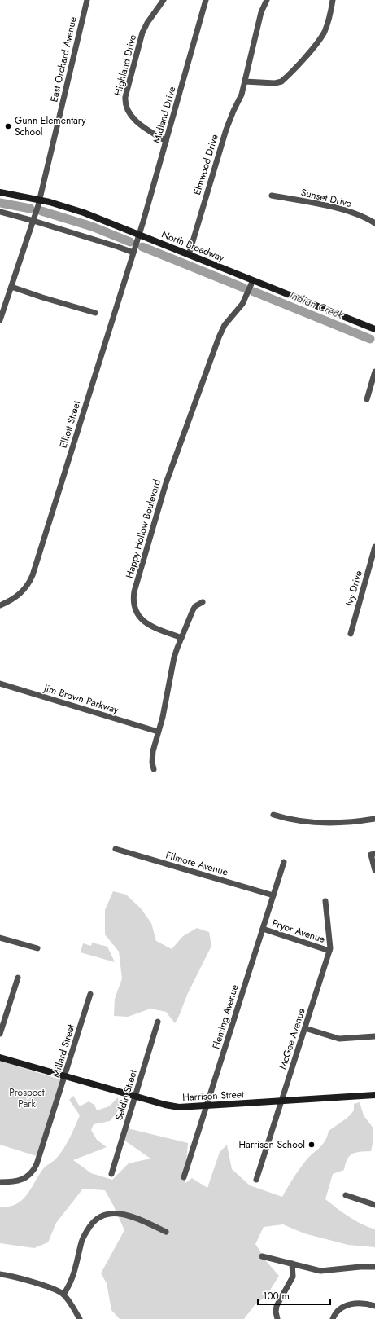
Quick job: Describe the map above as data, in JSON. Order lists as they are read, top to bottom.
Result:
{
  "streets": {
    "main road": ["North Broadway", "Harrison Street"],
    "street": [
      "East Orchard Avenue",
      "Highland Drive",
      "Midland Drive",
      "Elmwood Drive",
      "Sunset Drive",
      "Elliott Street",
      "Happy Hollow Boulevard",
      "Ivy Drive",
      "Jim Brown Parkway",
      "Filmore Avenue",
      "Pryor Avenue",
      "Fleming Avenue",
      "McGee Avenue",
      "Millard Street",
      "Seldin Street"
    ]
  },
  "crossings": [
    ["East Orchard Avenue", "North Broadway"],
    ["Highland Drive", "Midland Drive"],
    ["Midland Drive", "North Broadway"],
    ["Midland Drive", "Elliott Street"],
    ["Elmwood Drive", "North Broadway"],
    ["North Broadway", "Elliott Street"],
    ["North Broadway", "Happy Hollow Boulevard"],
    ["Filmore Avenue", "Fleming Avenue"],
    ["Pryor Avenue", "Fleming Avenue"],
    ["Pryor Avenue", "McGee Avenue"],
    ["Fleming Avenue", "Harrison Street"],
    ["McGee Avenue", "Harrison Street"],
    ["Millard Street", "Harrison Street"],
    ["Seldin Street", "Harrison Street"]
  ],
  "water": ["Indian Creek"],
  "parks": ["Prospect Park"],
  "places": ["Gunn Elementary School", "Harrison School"],
  "scale_bar": "100 m"
}
